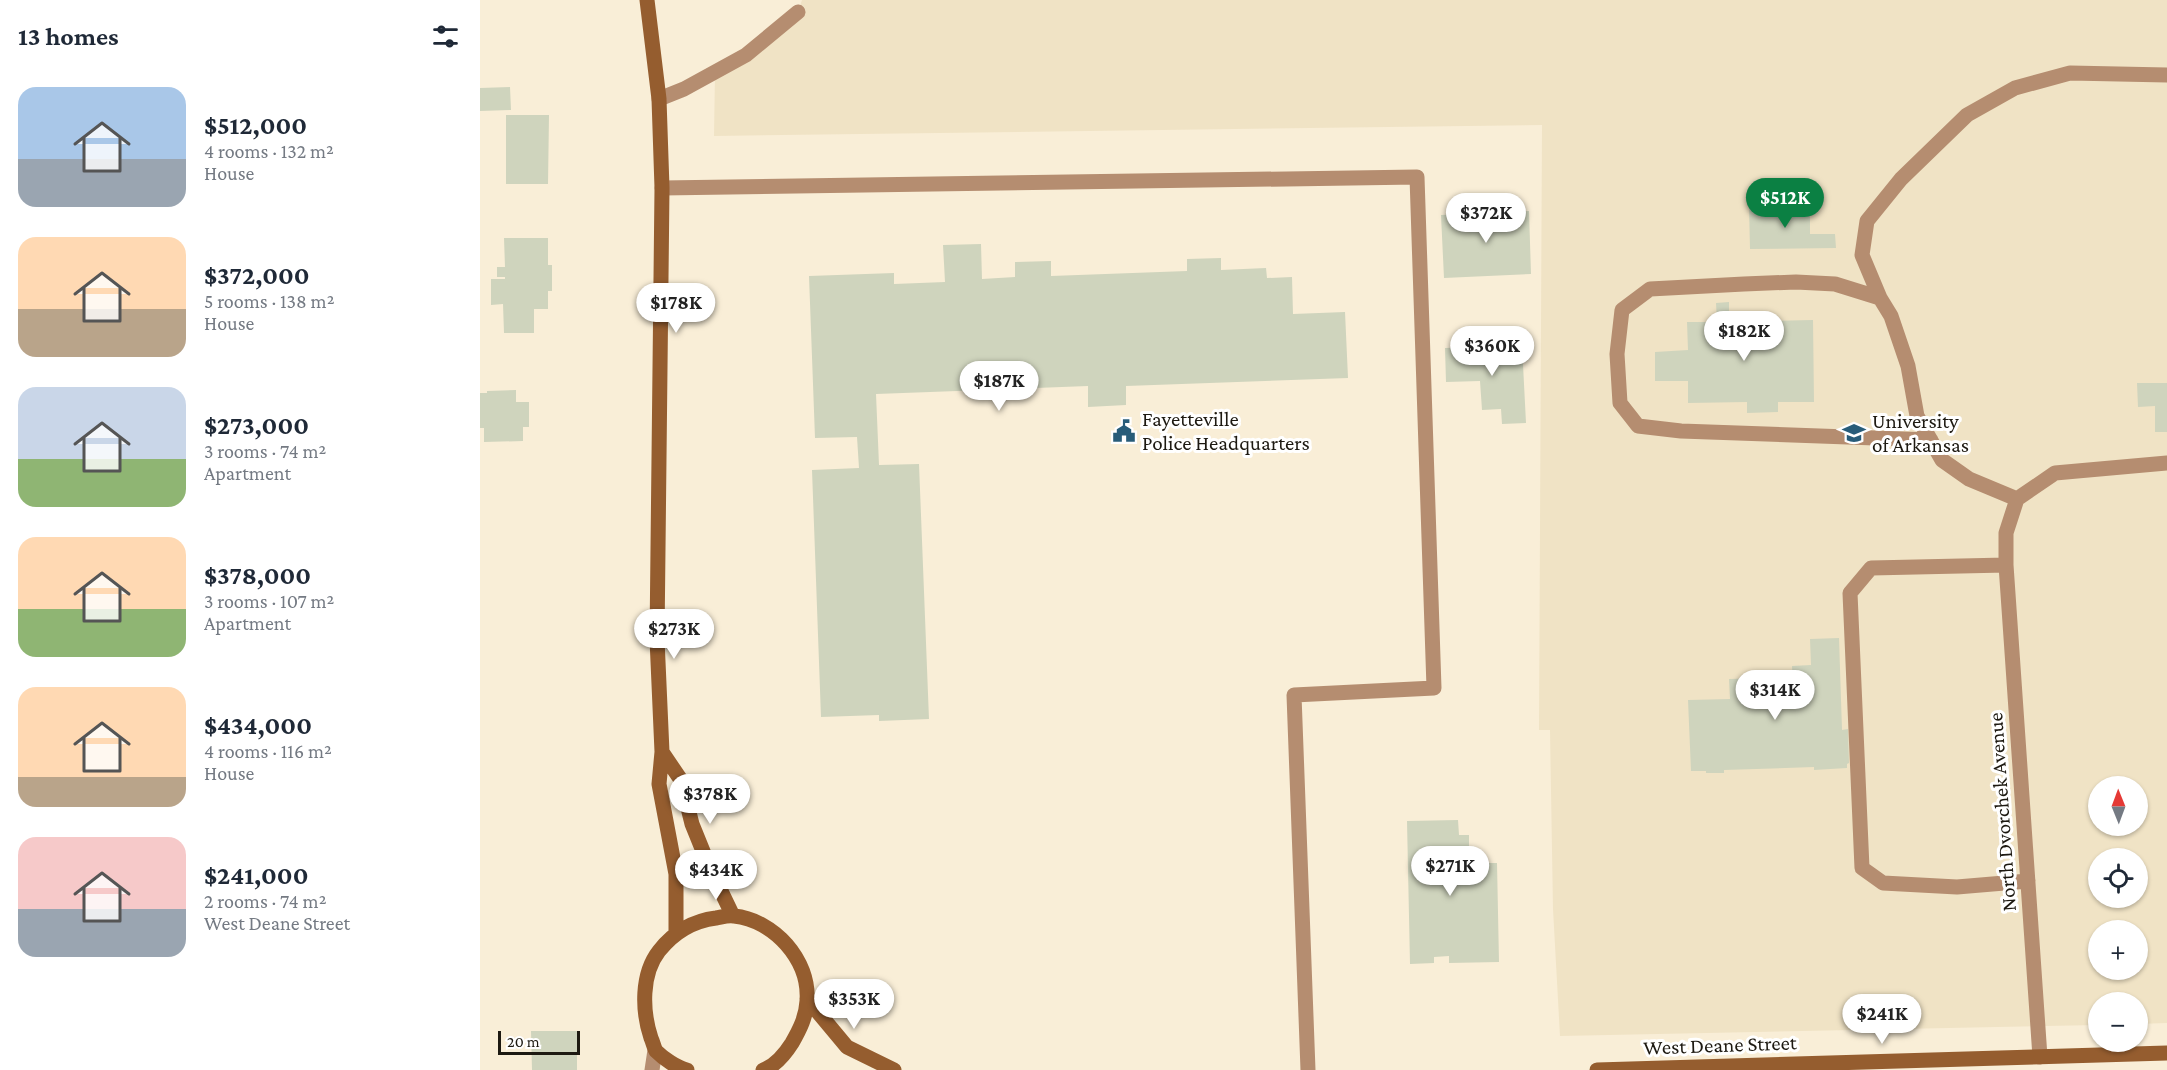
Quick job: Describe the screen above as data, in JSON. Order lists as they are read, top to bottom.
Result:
{
  "streets": {
    "street": ["North Dvorchek Avenue", "West Deane Street"]
  },
  "crossings": [
    ["North Dvorchek Avenue", "West Deane Street"]
  ],
  "places": {
    "public building": ["Fayetteville Police Headquarters"],
    "school or university": ["University of Arkansas"]
  },
  "scale_bar": "20 m",
  "north": "top",
  "page": {
    "heading": "13 homes",
    "list": [
      {
        "name": "$512,000",
        "note": "4 rooms · 132 m² · House"
      },
      {
        "name": "$372,000",
        "note": "5 rooms · 138 m² · House"
      },
      {
        "name": "$273,000",
        "note": "3 rooms · 74 m² · Apartment"
      },
      {
        "name": "$378,000",
        "note": "3 rooms · 107 m² · Apartment"
      },
      {
        "name": "$434,000",
        "note": "4 rooms · 116 m² · House"
      },
      {
        "name": "$241,000",
        "note": "2 rooms · 74 m² · West Deane Street"
      }
    ],
    "price": [
      "$512K",
      "$372K",
      "$178K",
      "$182K",
      "$360K",
      "$187K",
      "$273K",
      "$314K",
      "$378K",
      "$271K",
      "$434K",
      "$353K",
      "$241K"
    ],
    "map_buttons": ["+", "−"],
    "scale": "20 m"
  }
}
